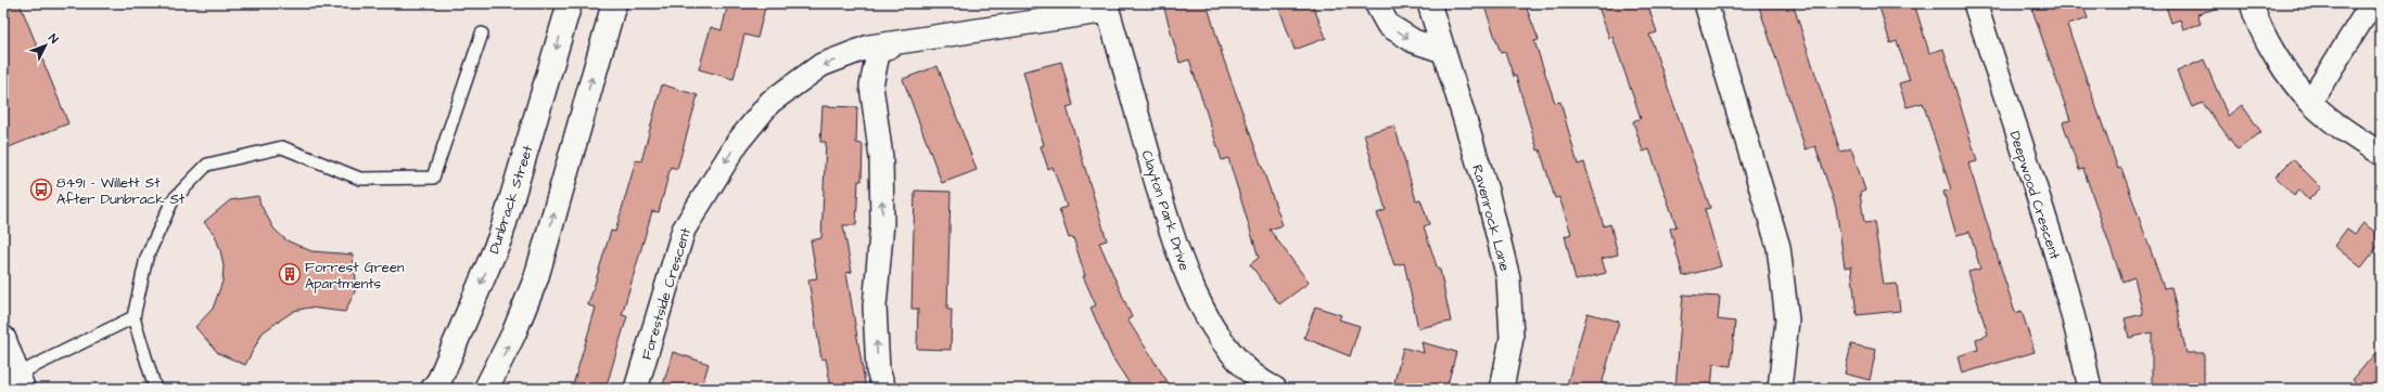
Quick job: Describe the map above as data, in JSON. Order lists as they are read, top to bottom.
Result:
{
  "streets": {
    "main road": ["Dunbrack Street"],
    "street": [
      "Deepwood Crescent",
      "Clayton Park Drive",
      "Ravenrock Lane",
      "Forestside Crescent"
    ]
  },
  "crossings": [
    ["Clayton Park Drive", "Forestside Crescent"]
  ],
  "places": {
    "bus stop": ["8491 - Willett St After Dunbrack St"],
    "building": ["Forrest Green Apartments"]
  },
  "north": "top right"
}
